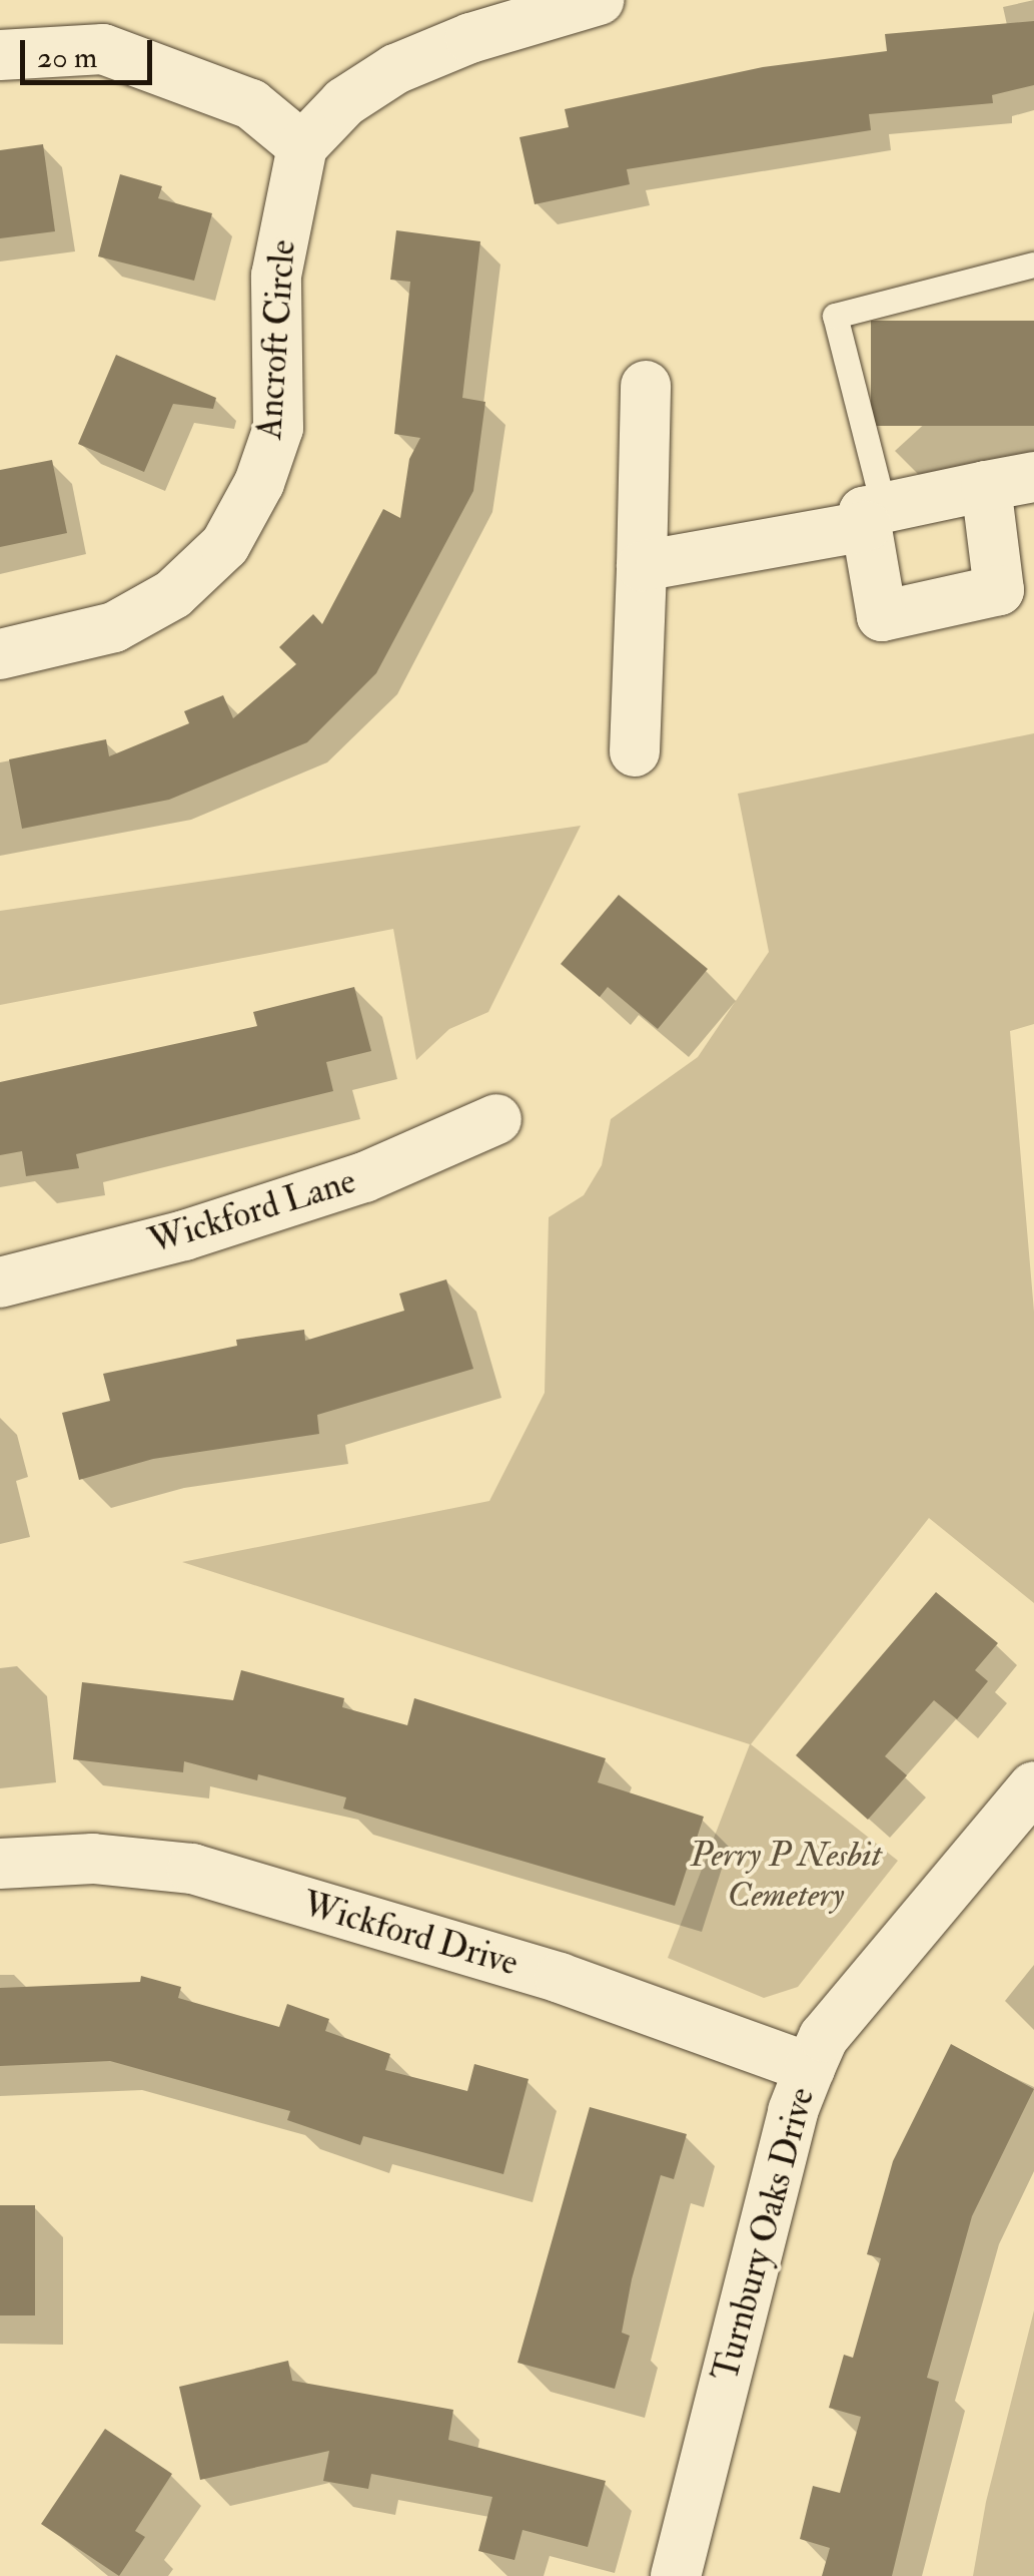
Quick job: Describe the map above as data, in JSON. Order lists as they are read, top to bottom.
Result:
{
  "streets": {
    "street": [
      "Ancroft Circle",
      "Wickford Lane",
      "Wickford Drive",
      "Turnbury Oaks Drive"
    ]
  },
  "crossings": [
    ["Wickford Drive", "Turnbury Oaks Drive"]
  ],
  "parks": ["Perry P Nesbit Cemetery"],
  "scale_bar": "20 m"
}
